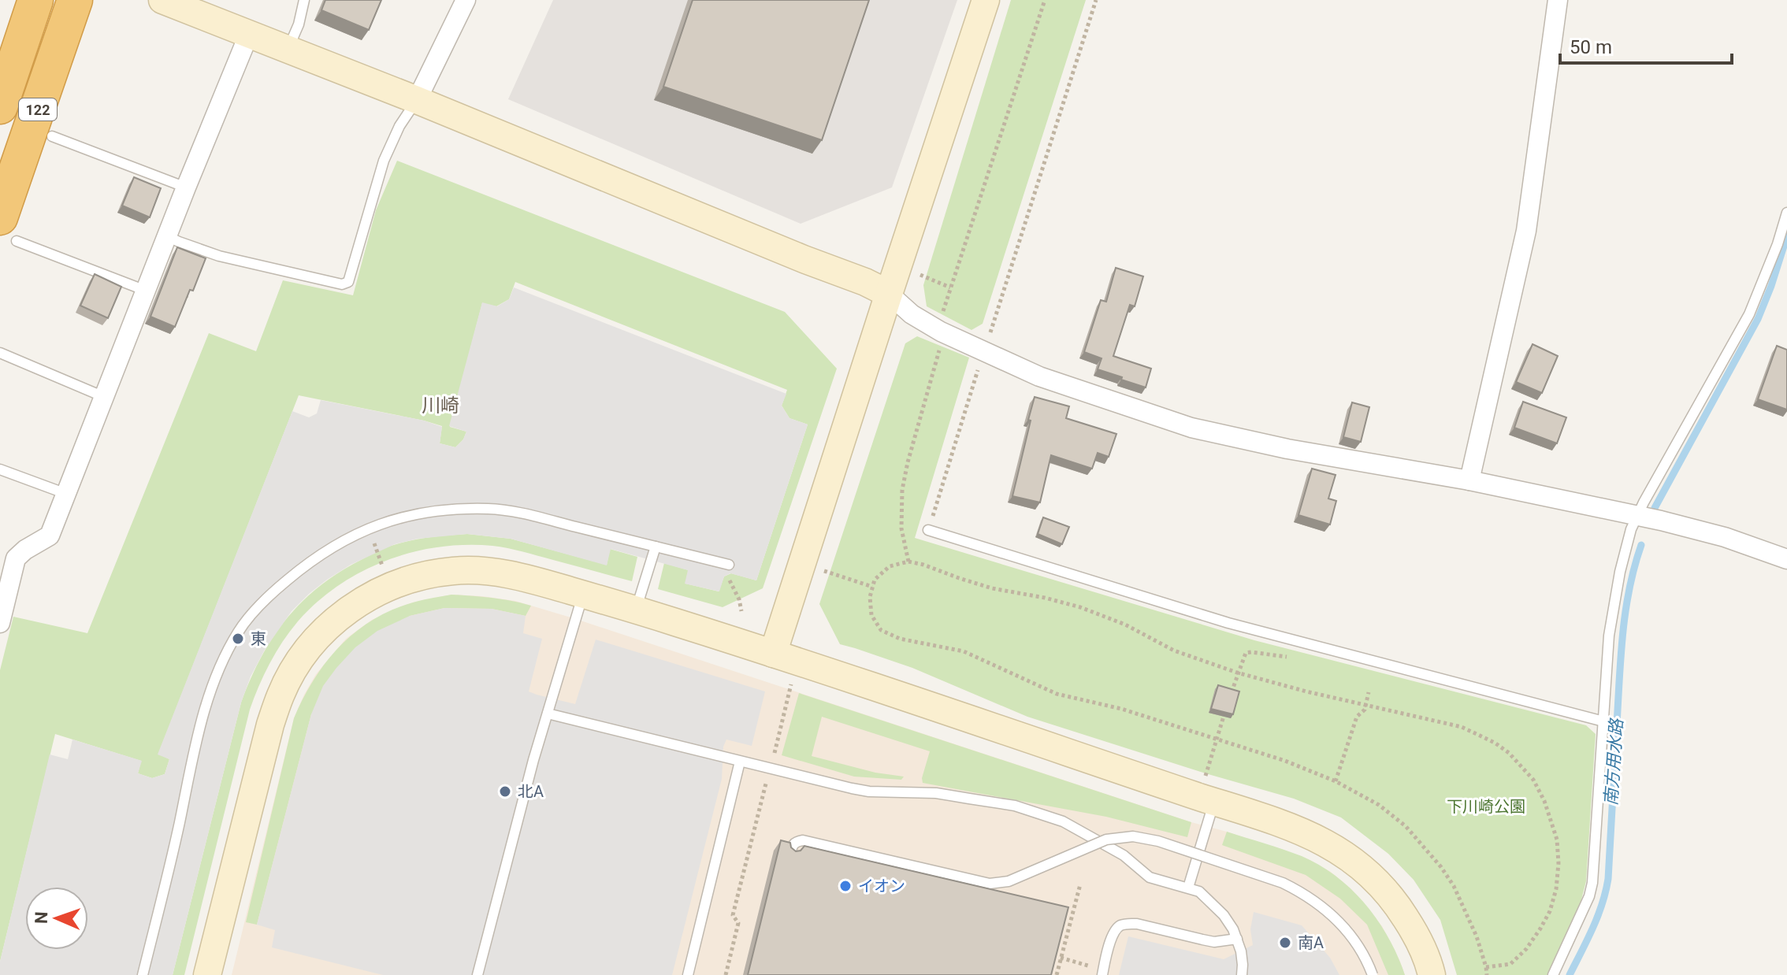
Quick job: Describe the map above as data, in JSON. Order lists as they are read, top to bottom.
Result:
{
  "streets": {
    "highway": ["122"]
  },
  "districts": ["川崎"],
  "water": ["南方用水路"],
  "parks": ["下川崎公園"],
  "places": [
    "東",
    "北A",
    "イオン",
    "南A"
  ],
  "scale_bar": "50 m",
  "north": "left"
}
